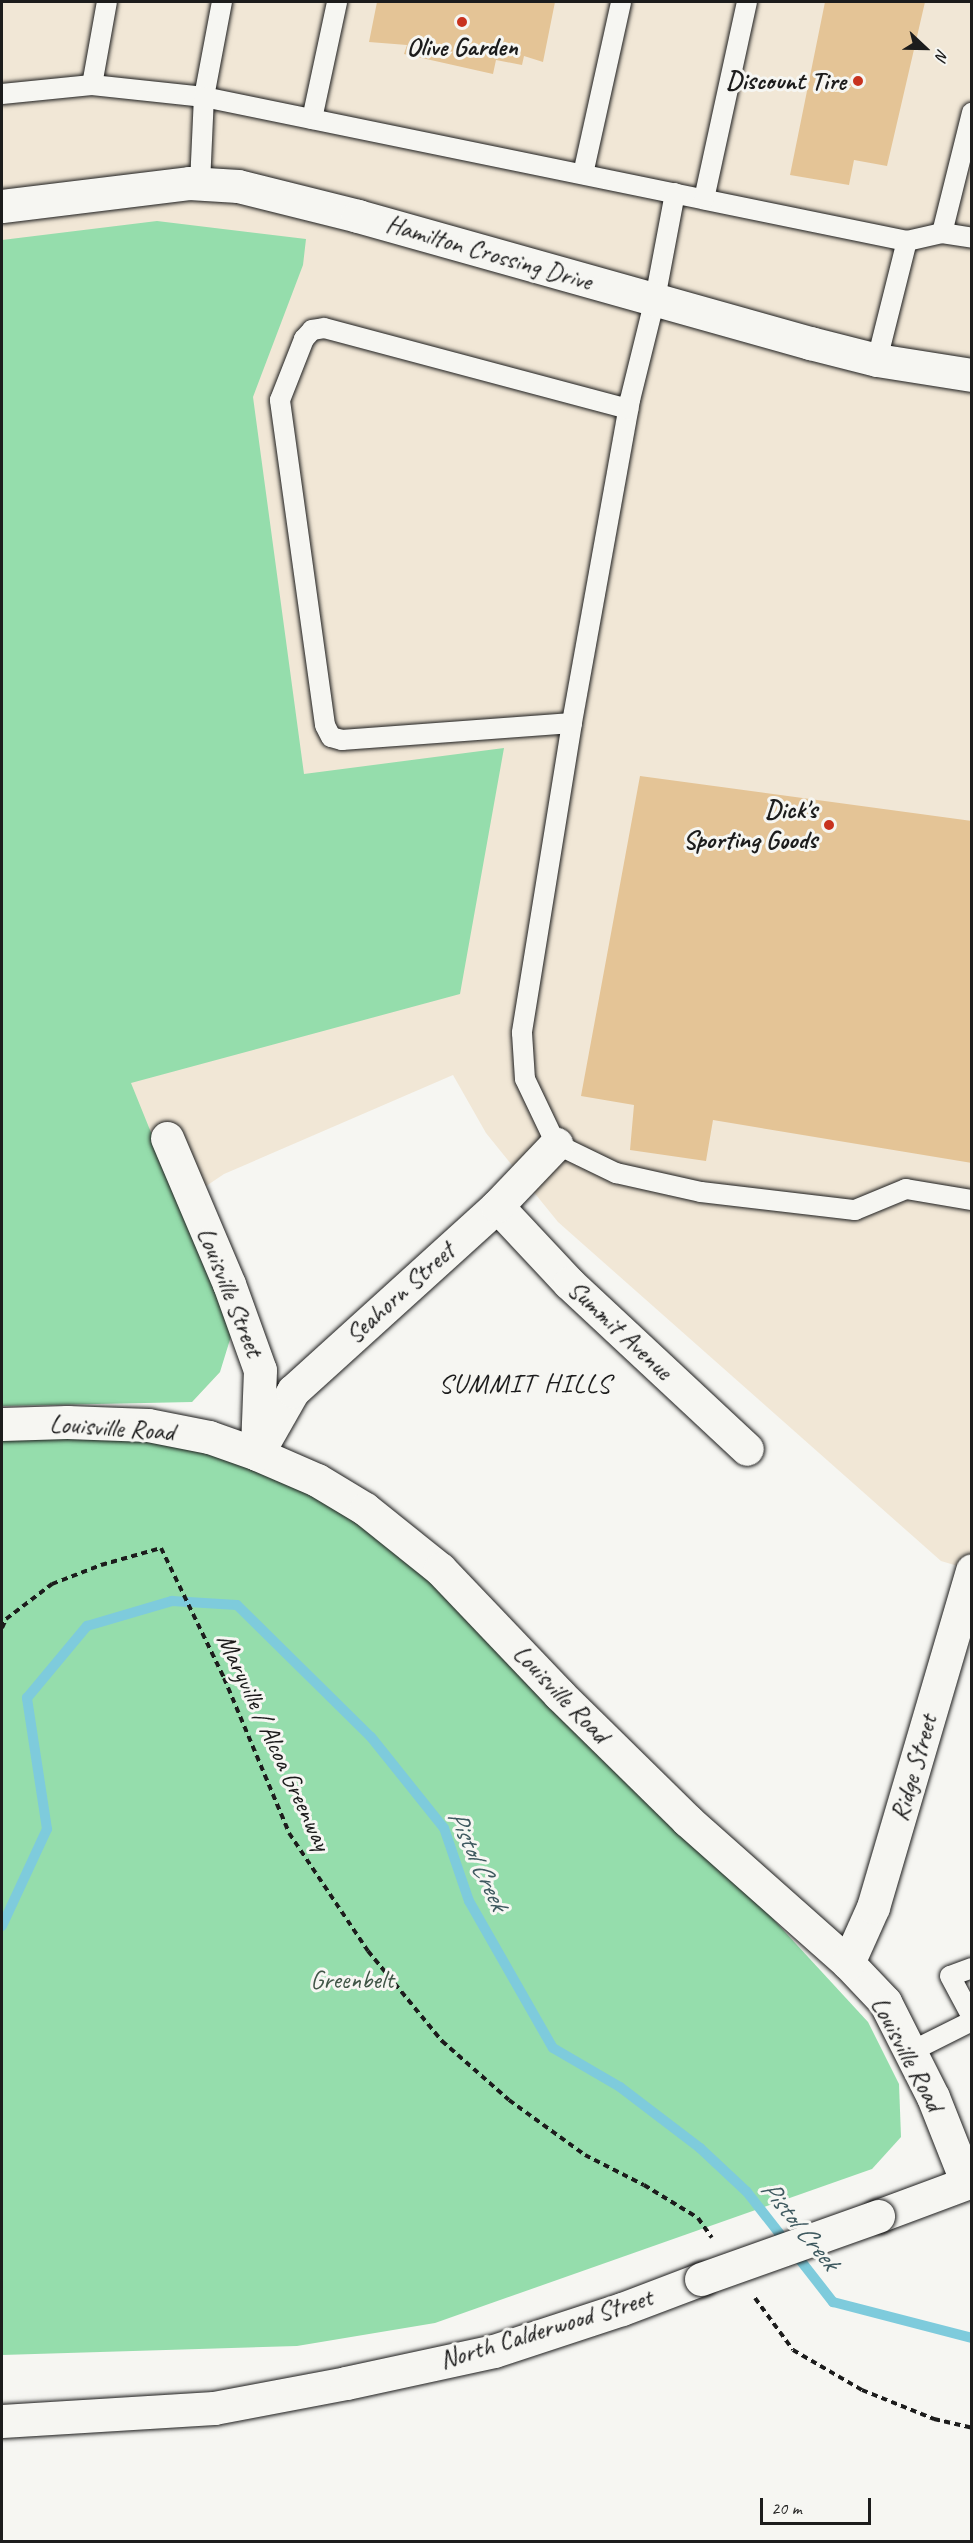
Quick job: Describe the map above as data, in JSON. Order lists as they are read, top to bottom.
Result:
{
  "streets": {
    "street": [
      "Hamilton Crossing Drive",
      "Louisville Street",
      "Seahorn Street",
      "Summit Avenue",
      "Louisville Road",
      "Ridge Street",
      "North Calderwood Street"
    ],
    "path": ["Maryville / Alcoa Greenway"]
  },
  "crossings": [
    ["Louisville Street", "Seahorn Street"],
    ["Louisville Street", "Louisville Road"],
    ["Seahorn Street", "Summit Avenue"],
    ["Seahorn Street", "Louisville Road"],
    ["Louisville Road", "Ridge Street"],
    ["Louisville Road", "North Calderwood Street"]
  ],
  "districts": ["SUMMIT HILLS"],
  "water": ["Pistol Creek"],
  "parks": ["Greenbelt"],
  "places": ["Olive Garden", "Discount Tire", "Dick's Sporting Goods"],
  "scale_bar": "20 m",
  "north": "right"
}
